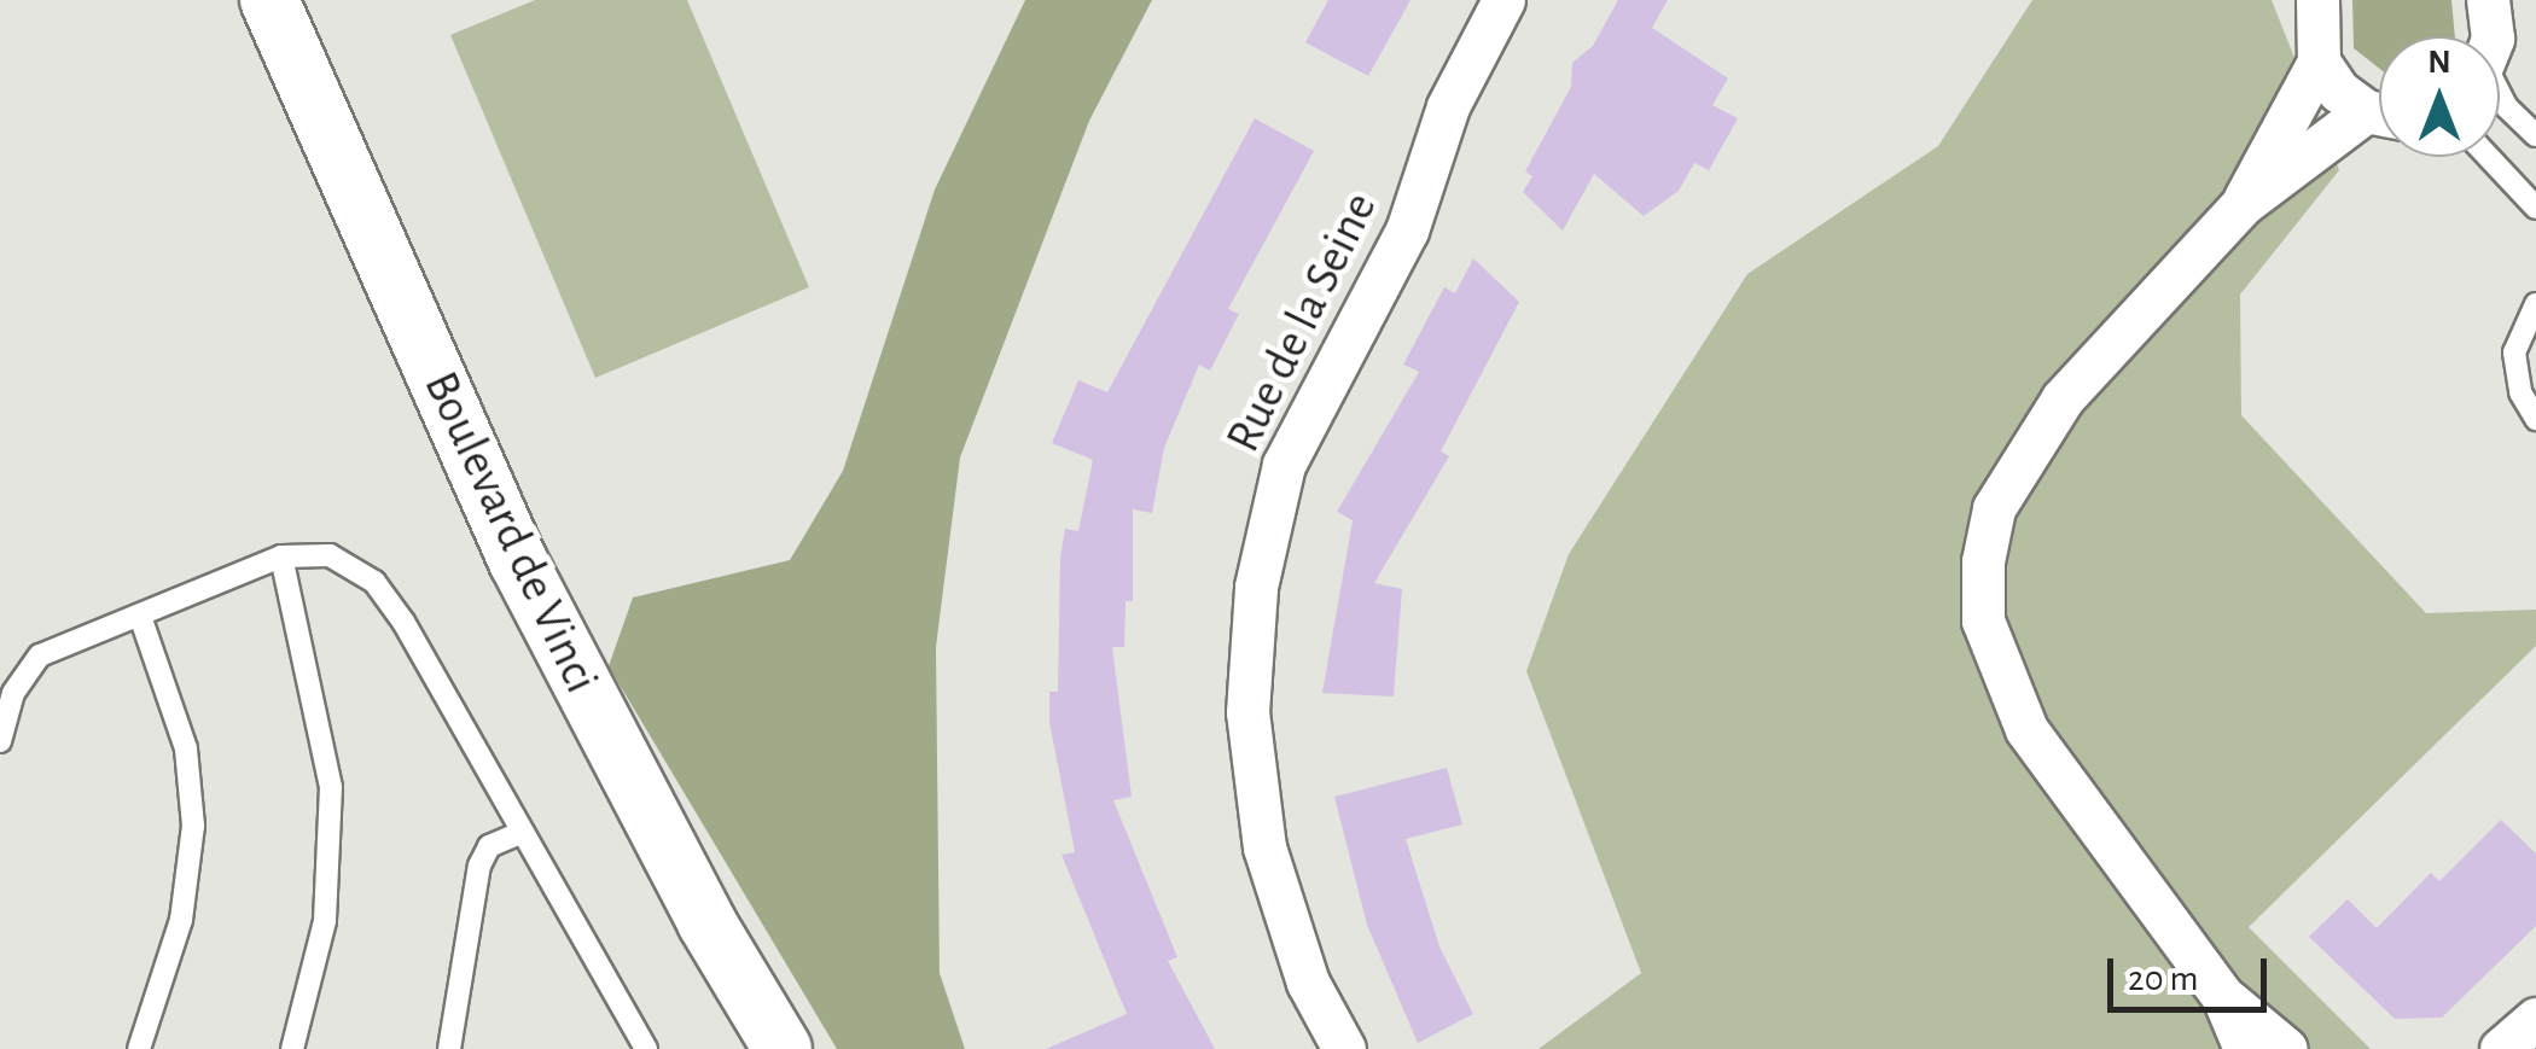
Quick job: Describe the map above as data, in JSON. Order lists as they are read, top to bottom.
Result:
{
  "streets": {
    "main road": ["Boulevard de Vinci"],
    "street": ["Rue de la Seine"]
  },
  "scale_bar": "20 m",
  "north": "top"
}
